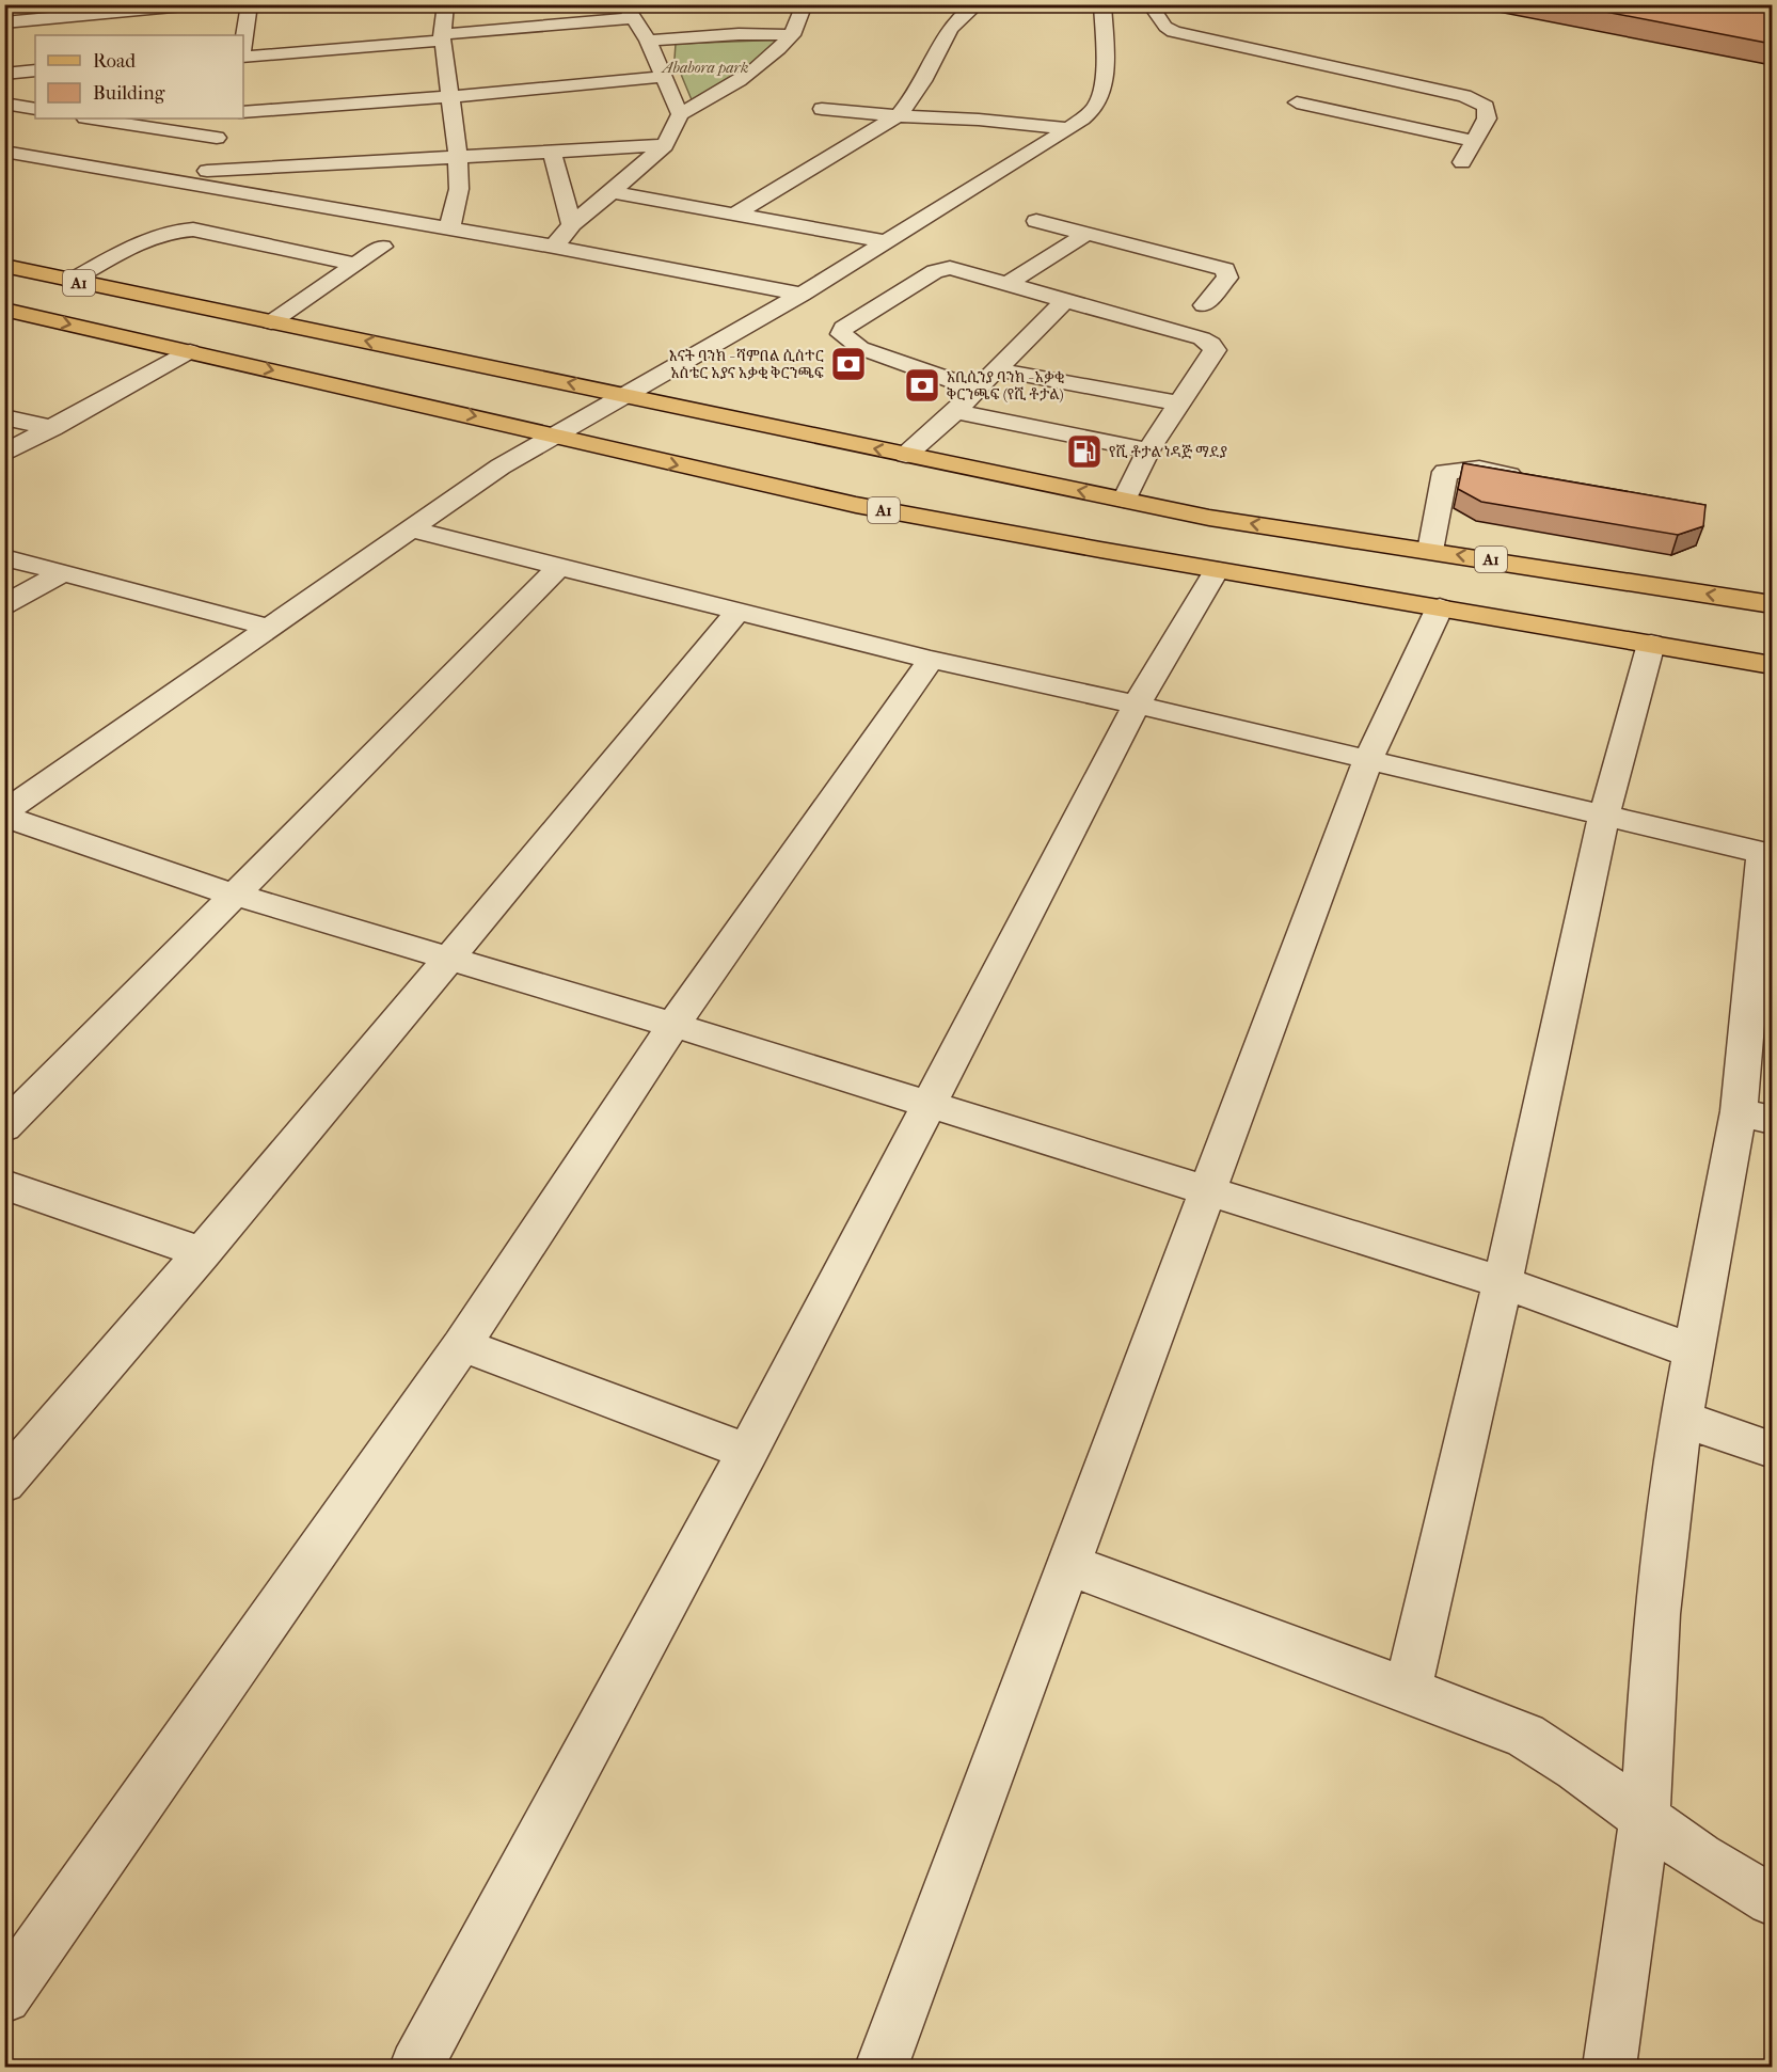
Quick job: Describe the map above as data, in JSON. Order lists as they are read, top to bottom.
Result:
{
  "streets": {
    "main road": ["A1"]
  },
  "parks": ["Ababora park"],
  "places": {
    "bank": ["እናት ባንክ - ሻምበል ሲስተር አስቴር አያና አቃቂ ቅርንጫፍ", "አቢሲንያ ባንክ - አቃቂ ቅርንጫፍ (የሺ ቶታል)"],
    "fuel station": ["የሺ ቶታል ነዳጅ ማደያ"]
  },
  "legend": ["Road", "Building"]
}
